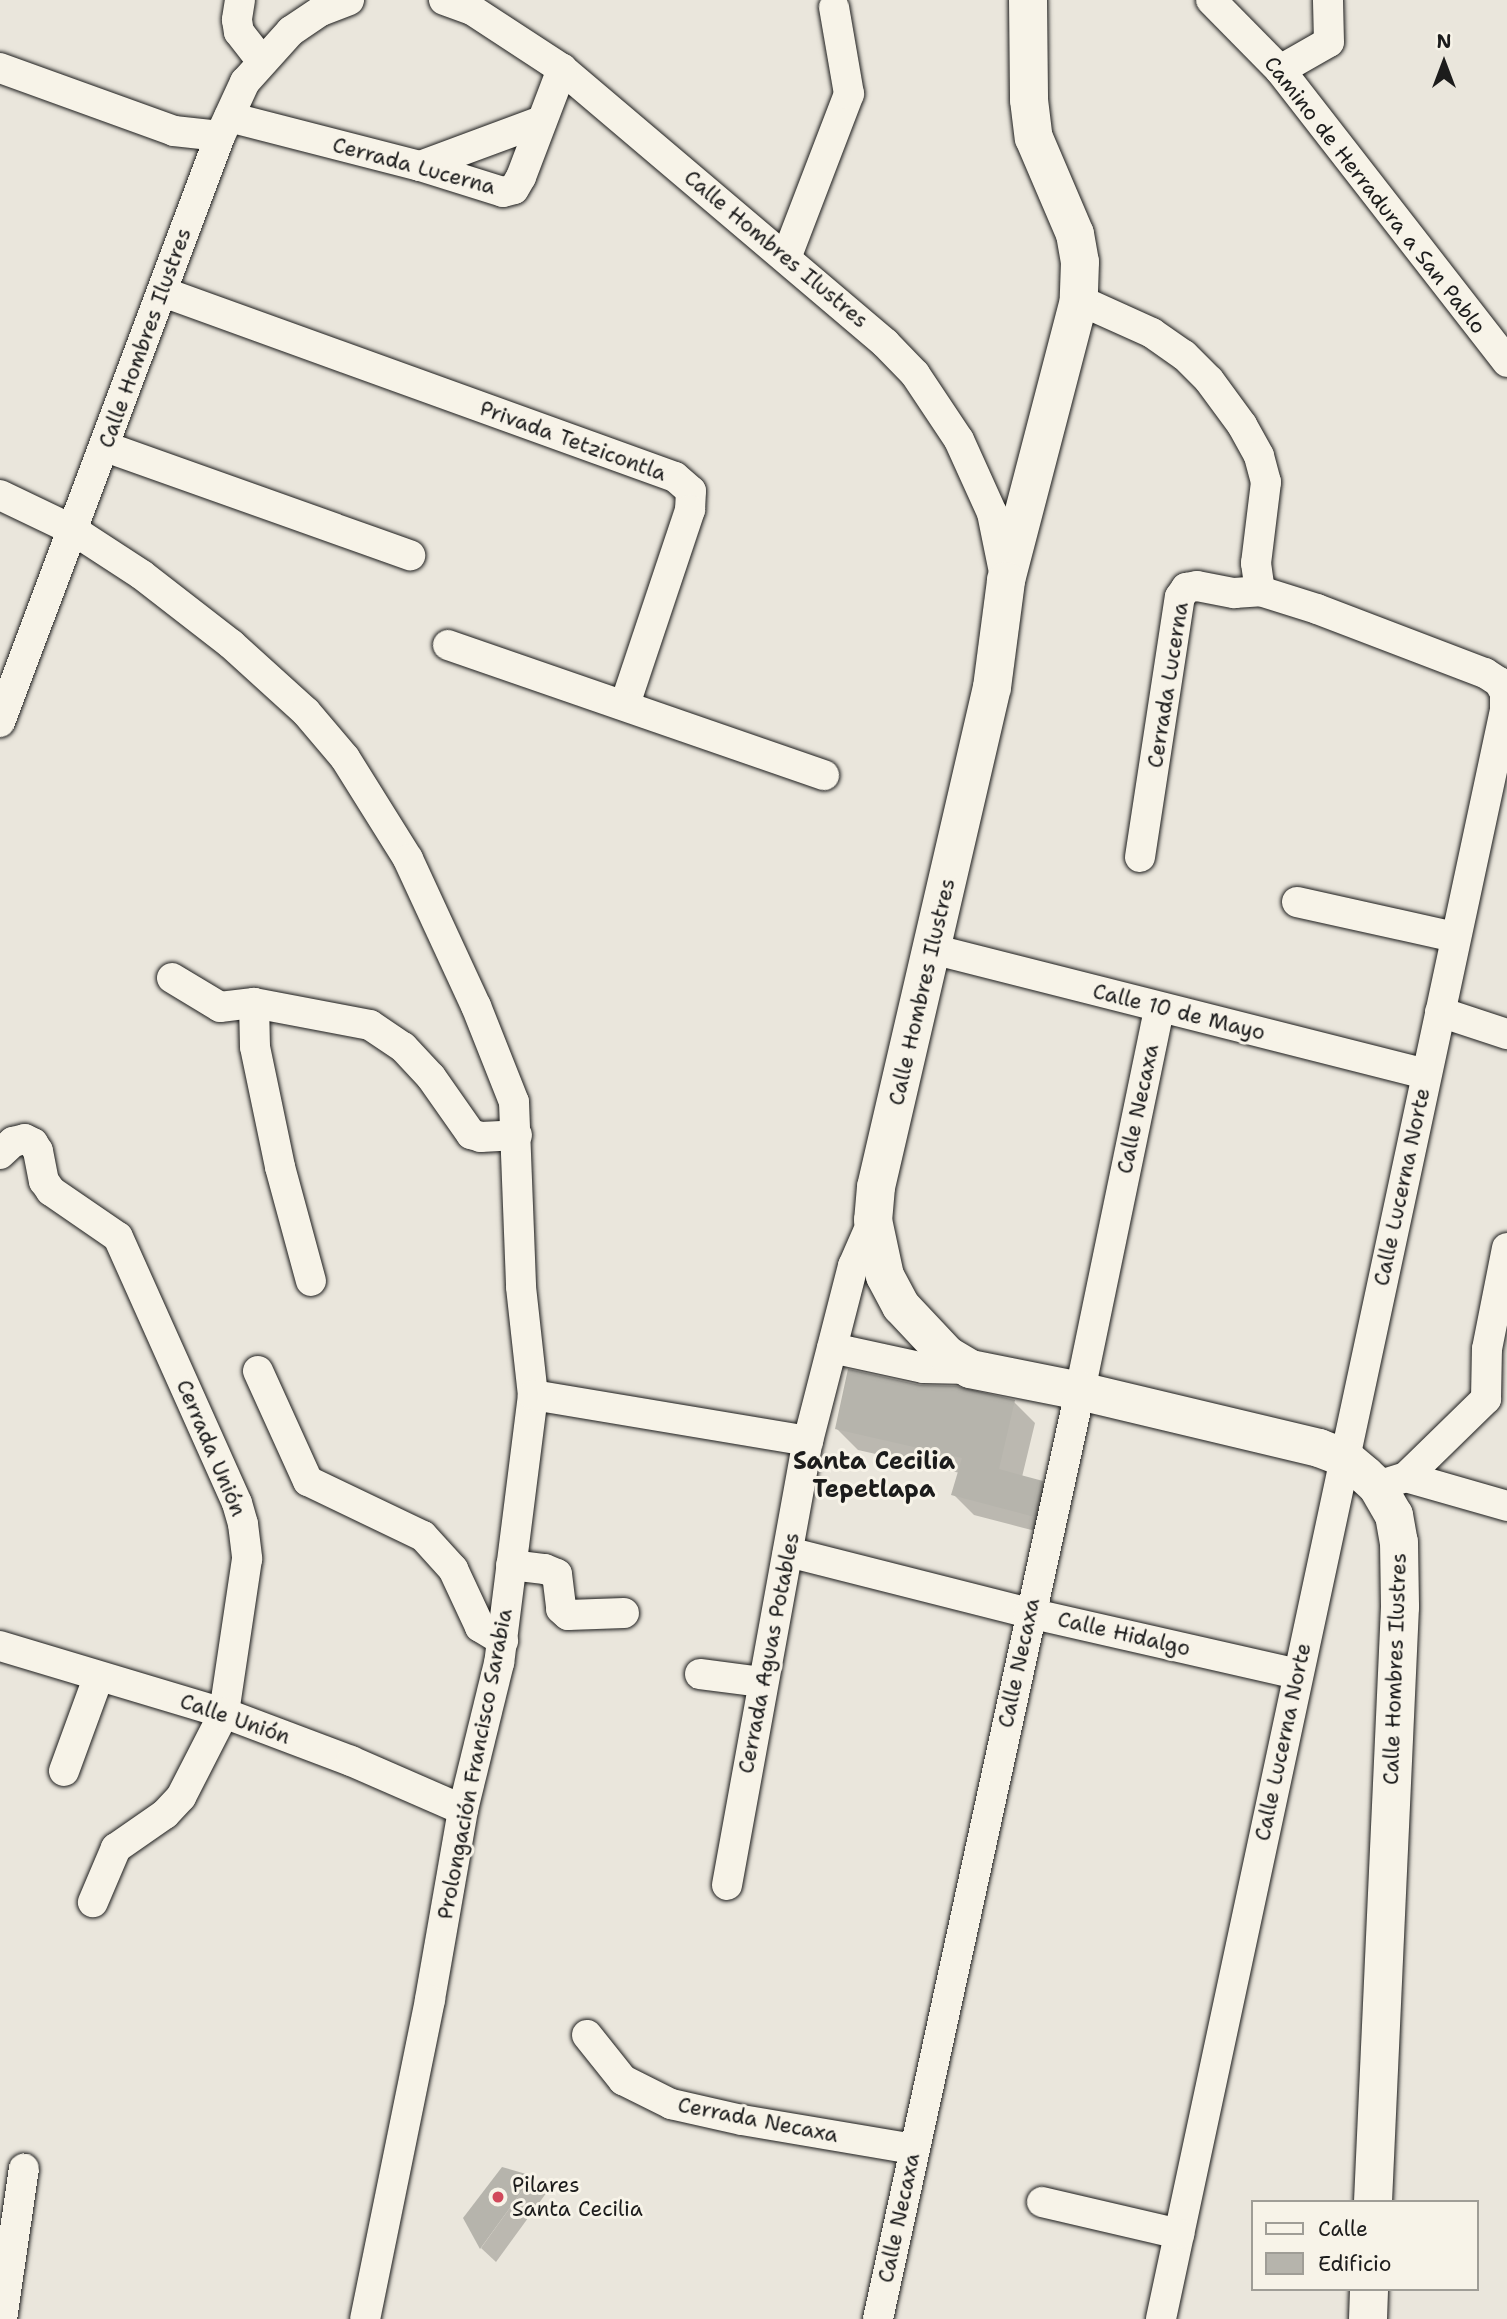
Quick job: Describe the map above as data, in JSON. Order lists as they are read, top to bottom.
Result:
{
  "streets": {
    "main road": ["Calle Hombres Ilustres"],
    "street": [
      "Cerrada Lucerna",
      "Camino de Herradura a San Pablo",
      "Privada Tetzicontla",
      "Calle 10 de Mayo",
      "Calle Necaxa",
      "Calle Lucerna Norte",
      "Cerrada Unión",
      "Calle Hidalgo",
      "Cerrada Aguas Potables",
      "Calle Unión",
      "Prolongación Francisco Sarabia",
      "Cerrada Necaxa"
    ]
  },
  "crossings": [
    ["Cerrada Lucerna", "Calle Hombres Ilustres"],
    ["Cerrada Lucerna", "Calle Lucerna Norte"],
    ["Calle Hombres Ilustres", "Privada Tetzicontla"],
    ["Calle Hombres Ilustres", "Calle 10 de Mayo"],
    ["Calle Hombres Ilustres", "Calle Necaxa"],
    ["Calle Hombres Ilustres", "Calle Lucerna Norte"],
    ["Calle Hombres Ilustres", "Cerrada Aguas Potables"],
    ["Calle Hombres Ilustres", "Prolongación Francisco Sarabia"],
    ["Calle 10 de Mayo", "Calle Necaxa"],
    ["Calle 10 de Mayo", "Calle Lucerna Norte"],
    ["Calle Necaxa", "Calle Hidalgo"],
    ["Calle Necaxa", "Cerrada Necaxa"],
    ["Calle Lucerna Norte", "Calle Hidalgo"],
    ["Cerrada Unión", "Calle Unión"],
    ["Calle Hidalgo", "Cerrada Aguas Potables"],
    ["Calle Unión", "Prolongación Francisco Sarabia"]
  ],
  "districts": ["Santa Cecilia Tepetlapa"],
  "places": ["Pilares Santa Cecilia"],
  "legend": ["Calle", "Edificio"],
  "north": "top"
}
